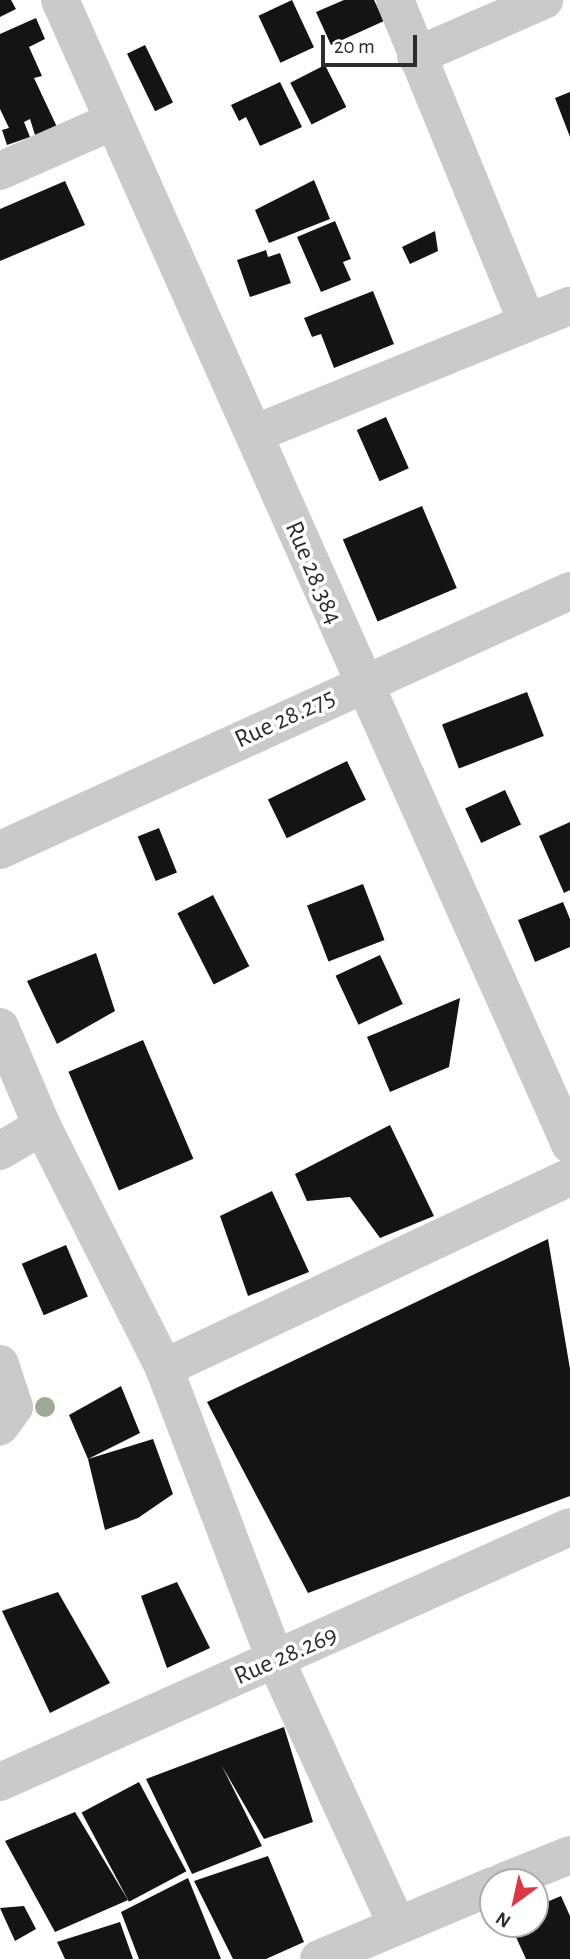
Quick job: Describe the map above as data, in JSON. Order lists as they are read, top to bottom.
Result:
{
  "streets": {
    "street": ["Rue 28.384", "Rue 28.275", "Rue 28.269"]
  },
  "crossings": [
    ["Rue 28.384", "Rue 28.275"]
  ],
  "scale_bar": "20 m",
  "north": "bottom left"
}
